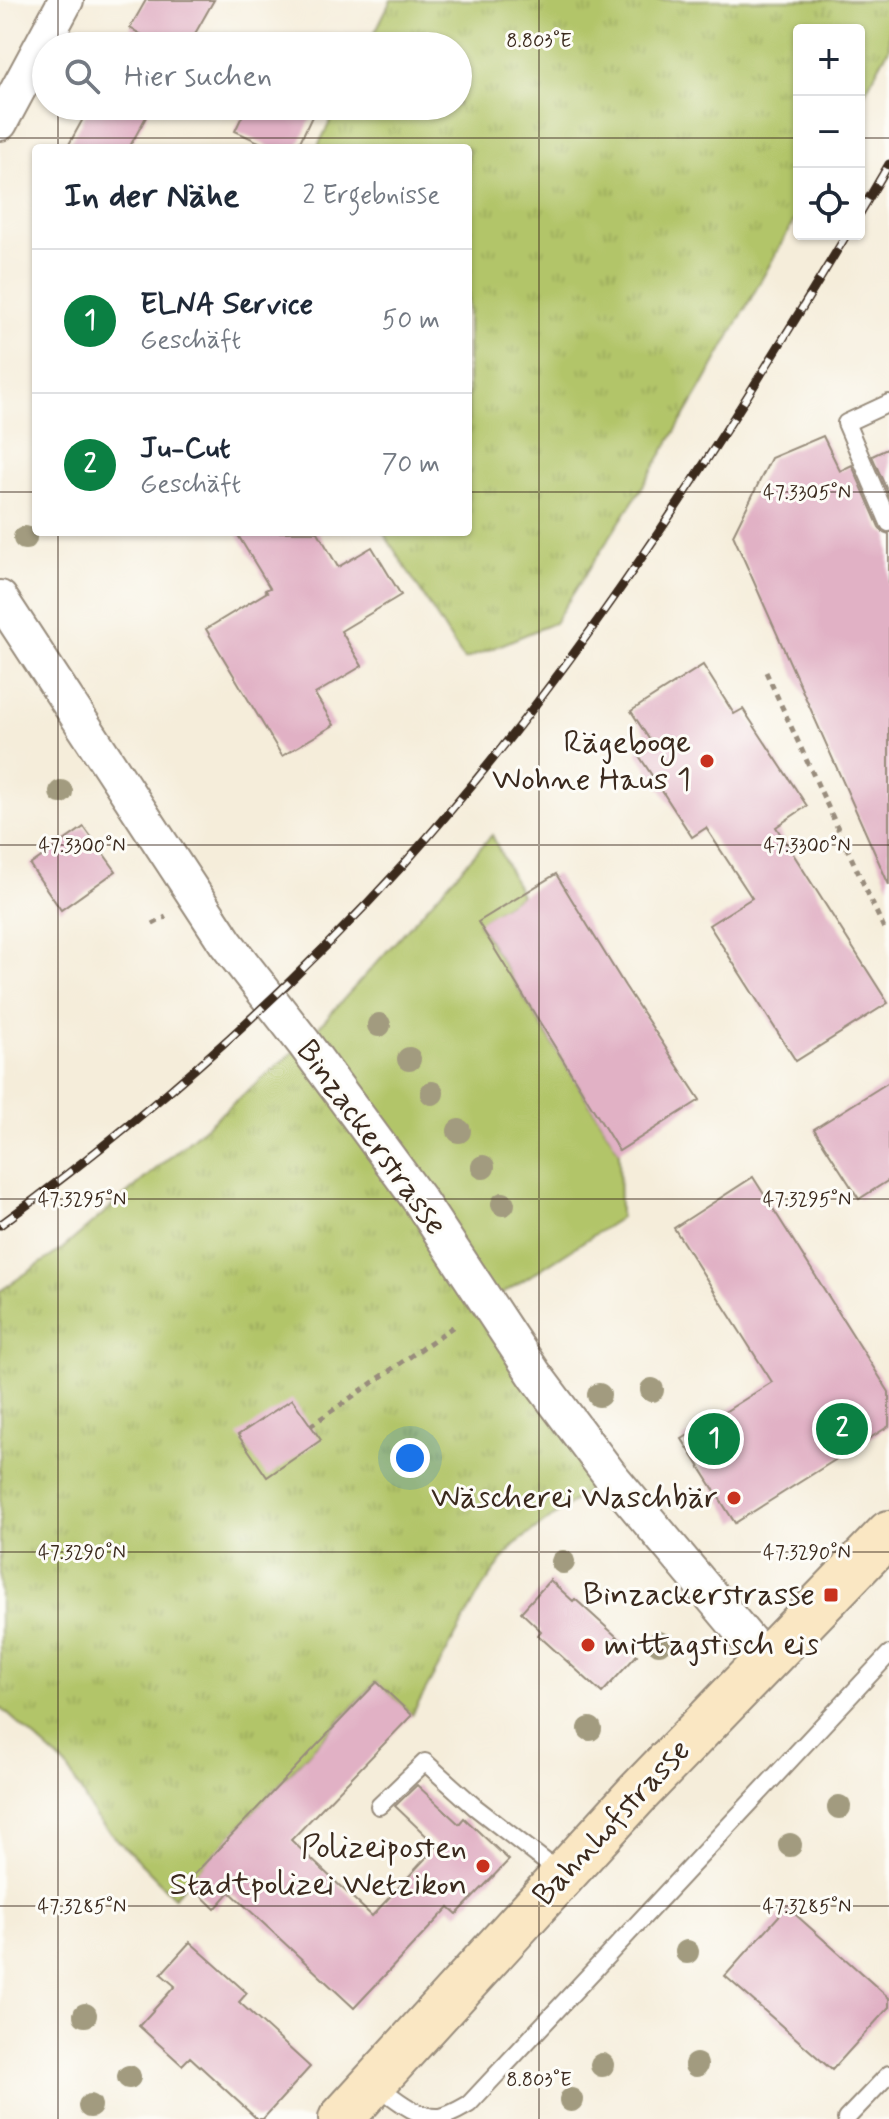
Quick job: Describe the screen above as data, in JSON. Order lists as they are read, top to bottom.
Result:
{
  "streets": {
    "main road": ["Bahnhofstrasse"],
    "street": ["Binzackerstrasse"]
  },
  "crossings": [
    ["Binzackerstrasse", "Bahnhofstrasse"]
  ],
  "places": {
    "other": [
      "Rägeboge Wohne Haus 1",
      "Wäscherei Waschbär",
      "mittagstisch eis",
      "Polizeiposten Stadtpolizei Wetzikon"
    ],
    "transit": ["Binzackerstrasse"]
  },
  "page": {
    "map_buttons": ["+", "−"],
    "search": "Hier suchen",
    "heading": ["In der Nähe", "2 Ergebnisse"],
    "list": [
      {
        "mark": "1",
        "name": "ELNA Service",
        "note": "Geschäft",
        "value": "50 m"
      },
      {
        "mark": "2",
        "name": "Ju-Cut",
        "note": "Geschäft",
        "value": "70 m"
      }
    ],
    "pins": ["2", "1"]
  },
  "coordinates": [
    "8.803°E",
    "47.3305°N",
    "47.3300°N",
    "47.3295°N",
    "47.3290°N",
    "47.3285°N"
  ]
}
